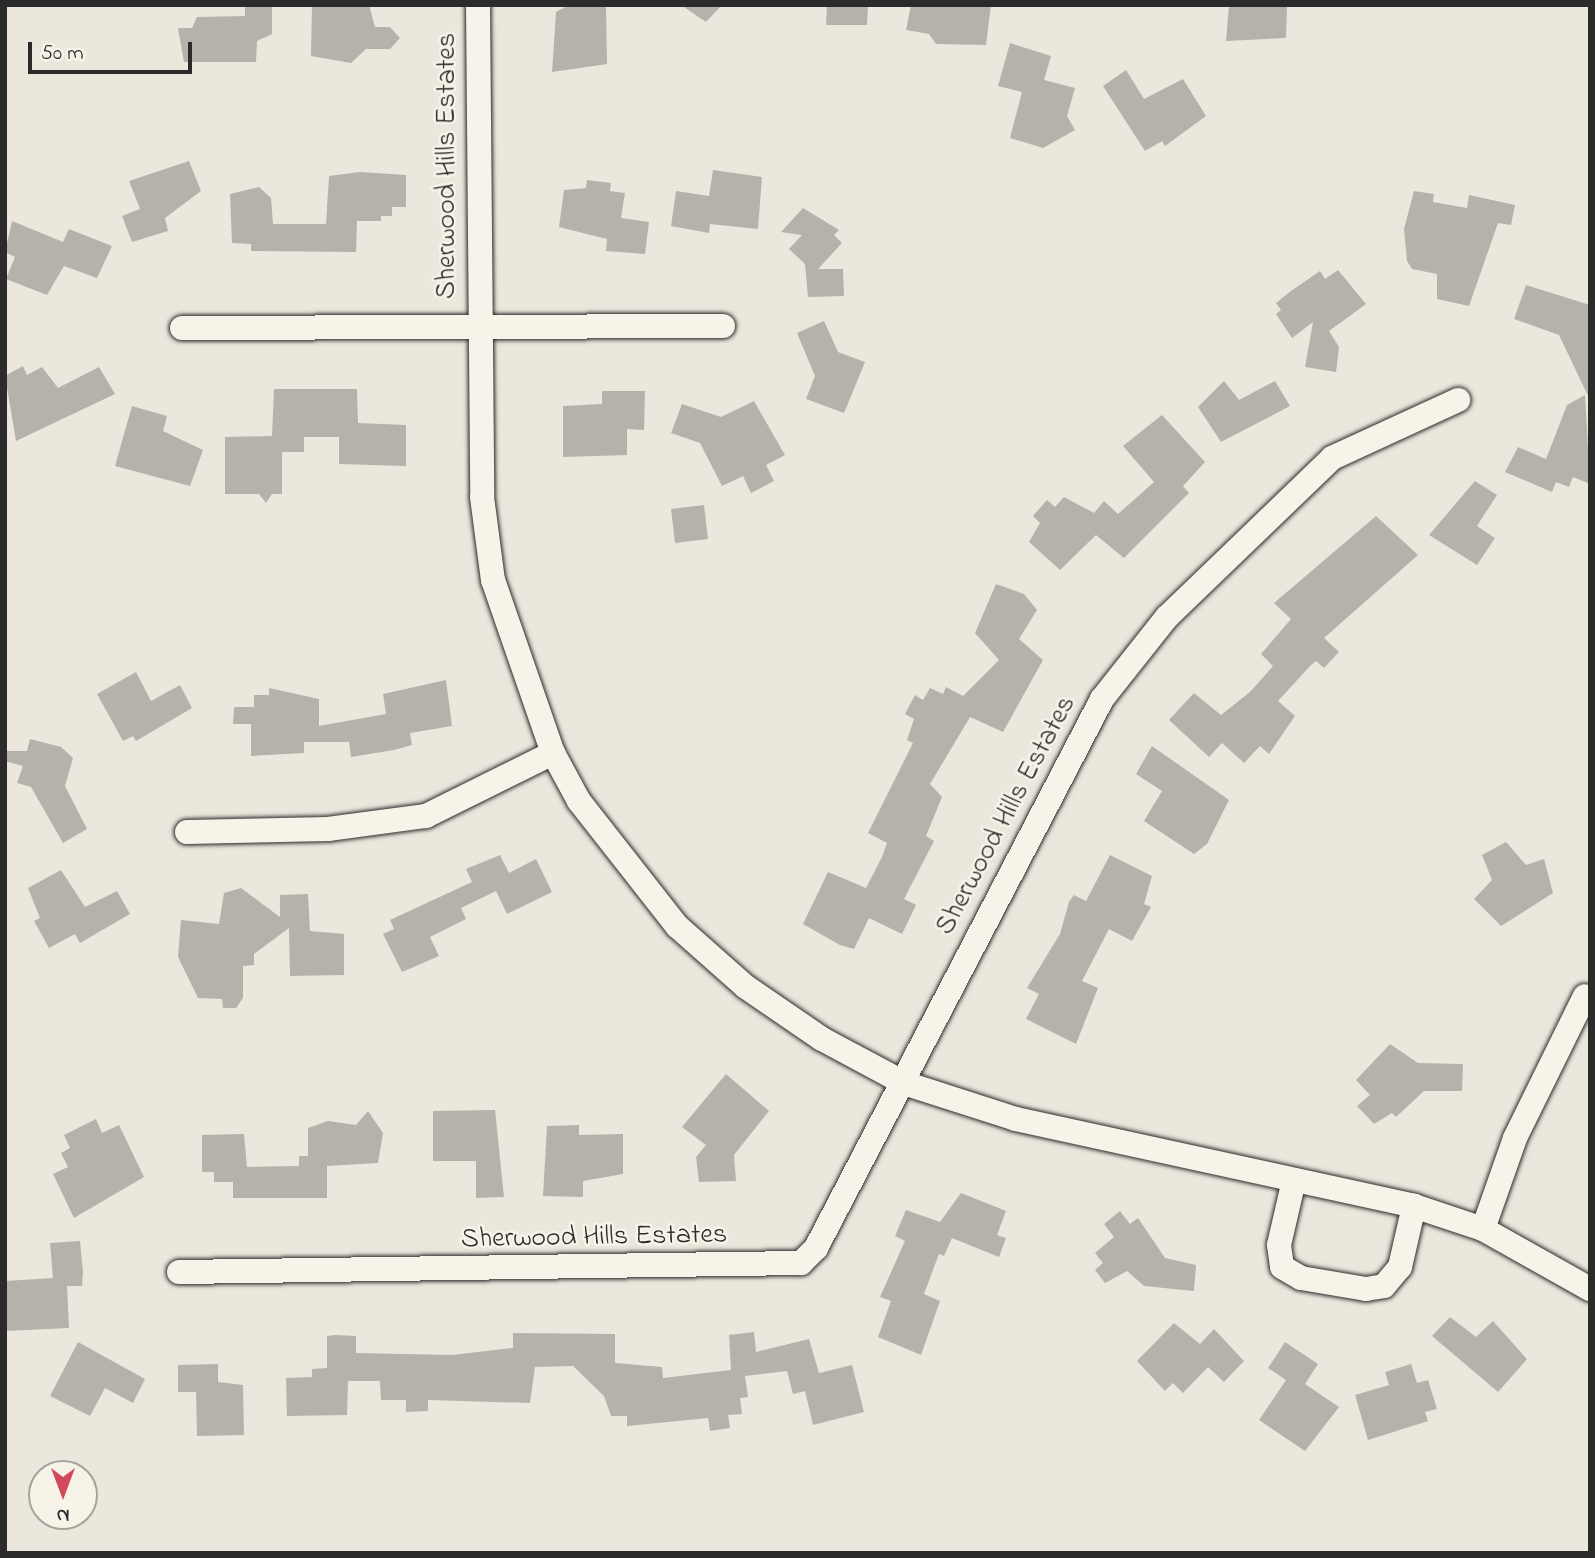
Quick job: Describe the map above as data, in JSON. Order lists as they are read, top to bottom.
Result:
{
  "streets": {
    "street": ["Sherwood Hills Estates"]
  },
  "scale_bar": "50 m",
  "north": "bottom"
}
